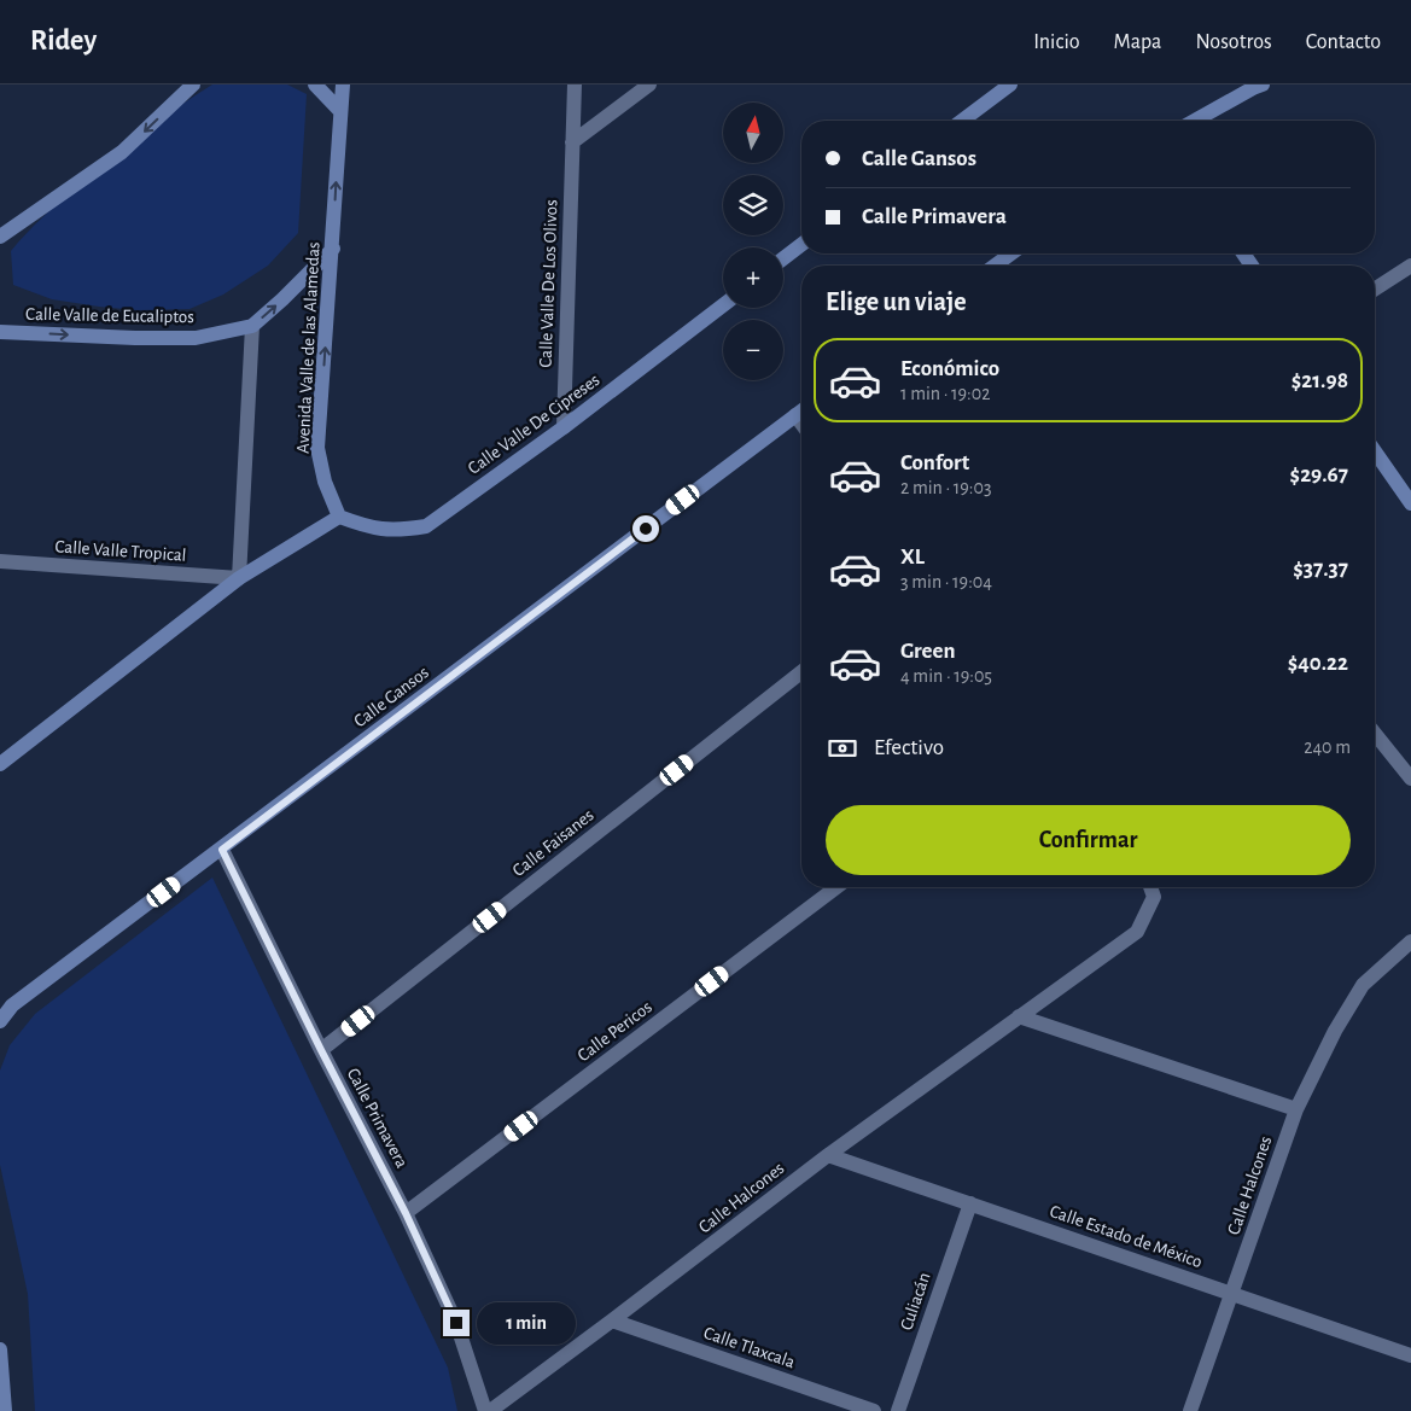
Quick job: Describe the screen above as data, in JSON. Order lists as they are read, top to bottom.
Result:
{
  "streets": {
    "street": [
      "Calle Valle De Los Olivos",
      "Calle Valle de Eucaliptos",
      "Avenida Valle de las Alamedas",
      "Calle Valle De Cipreses",
      "Calle Valle Tropical",
      "Calle Gansos",
      "Calle Faisanes",
      "Calle Pericos",
      "Calle Primavera",
      "Calle Halcones",
      "Calle Estado de México",
      "Culiacán",
      "Calle Tlaxcala"
    ]
  },
  "crossings": [
    ["Calle Valle De Los Olivos", "Calle Valle De Cipreses"],
    ["Calle Valle de Eucaliptos", "Avenida Valle de las Alamedas"],
    ["Avenida Valle de las Alamedas", "Calle Valle De Cipreses"],
    ["Calle Gansos", "Calle Primavera"],
    ["Calle Faisanes", "Calle Primavera"],
    ["Calle Pericos", "Calle Primavera"],
    ["Calle Halcones", "Calle Estado de México"],
    ["Calle Halcones", "Calle Tlaxcala"],
    ["Calle Estado de México", "Culiacán"]
  ],
  "one_way": ["Calle Valle de Eucaliptos"],
  "north": "top",
  "page": {
    "header": "Ridey",
    "nav": [
      "Inicio",
      "Mapa",
      "Nosotros",
      "Contacto"
    ],
    "map_buttons": ["+", "−"],
    "banner": ["Calle Gansos", "Calle Primavera"],
    "heading": "Elige un viaje",
    "list": [
      {
        "name": "Económico",
        "note": "1 min · 19:02",
        "value": "$21.98"
      },
      {
        "name": "Confort",
        "note": "2 min · 19:03",
        "value": "$29.67"
      },
      {
        "name": "XL",
        "note": "3 min · 19:04",
        "value": "$37.37"
      },
      {
        "name": "Green",
        "note": "4 min · 19:05",
        "value": "$40.22"
      }
    ],
    "pay": ["Efectivo", "240 m"],
    "buttons": "Confirmar",
    "bubble": "1 min"
  }
}
